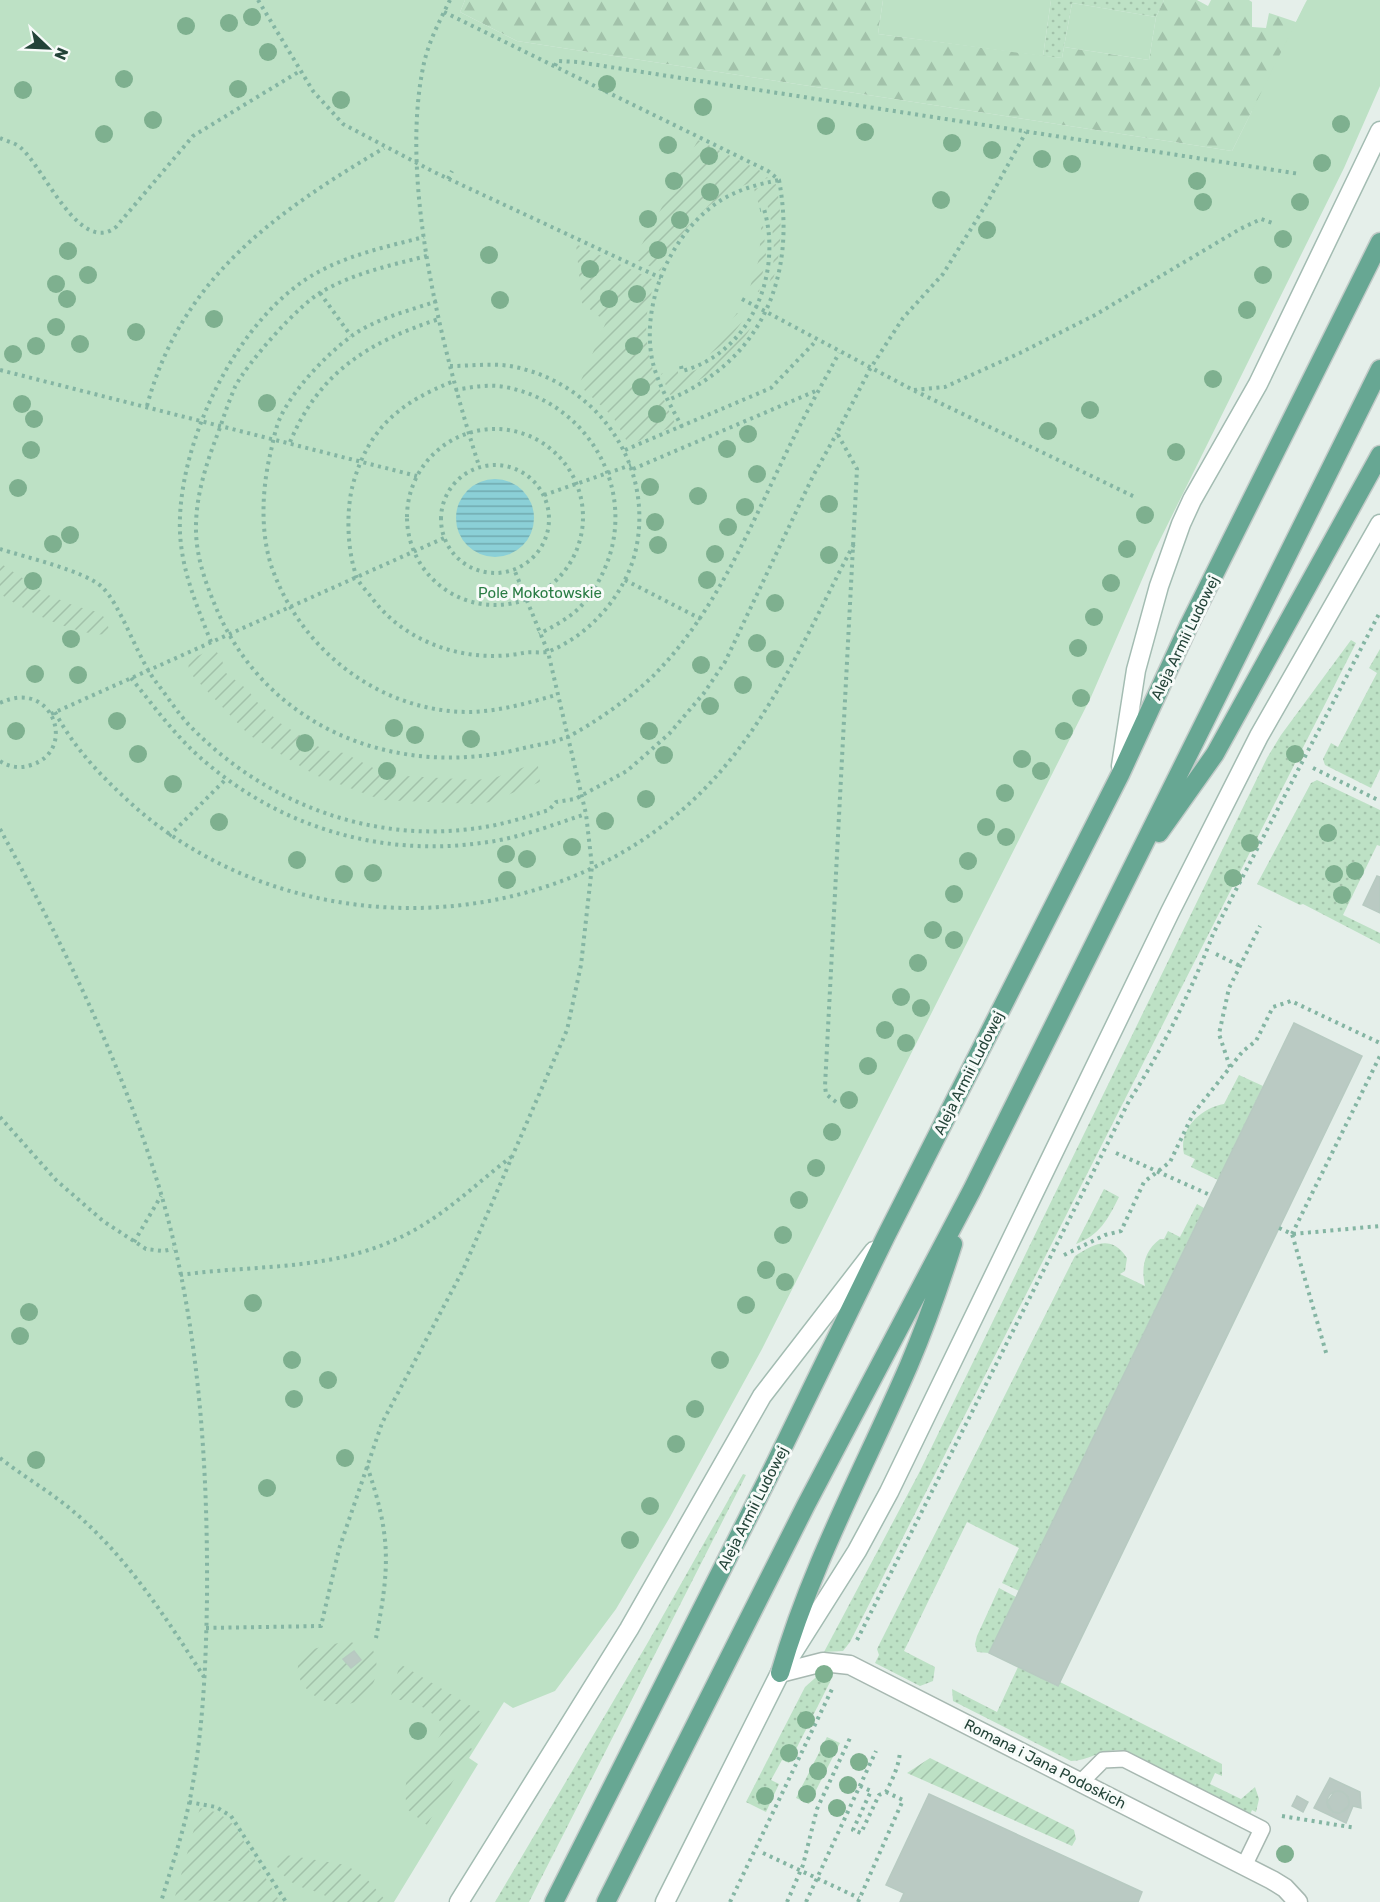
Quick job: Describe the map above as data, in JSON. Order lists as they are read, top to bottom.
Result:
{
  "streets": {
    "main road": ["Aleja Armii Ludowej", "Romana i Jana Podoskich"]
  },
  "parks": ["Pole Mokotowskie"],
  "north": "bottom right"
}
